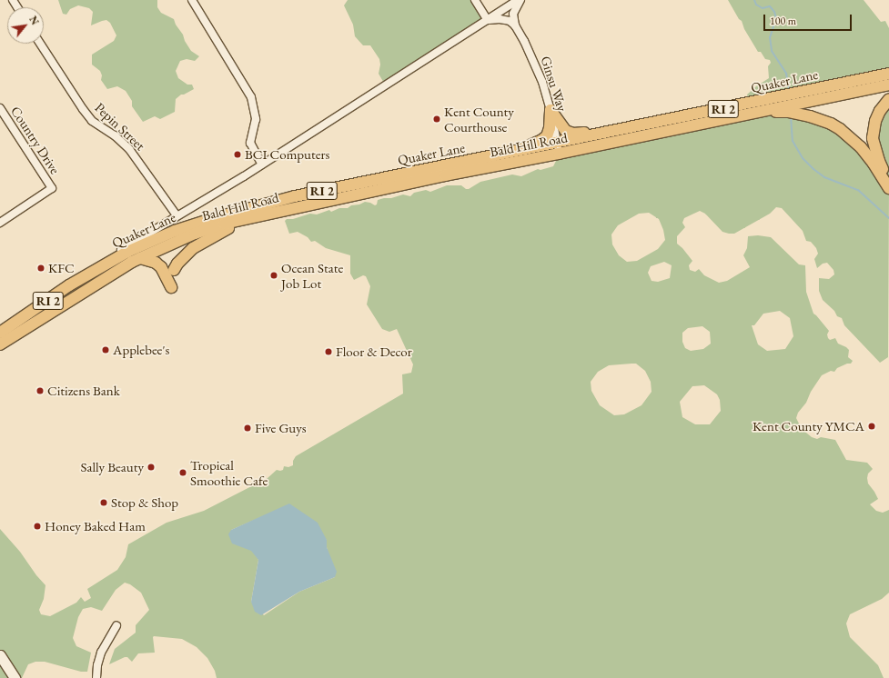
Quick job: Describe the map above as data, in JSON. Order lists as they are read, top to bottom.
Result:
{
  "streets": {
    "main road": ["Quaker Lane", "RI 2", "Bald Hill Road"],
    "street": ["Ginsu Way", "Pepin Street", "Country Drive"]
  },
  "crossings": [
    ["Quaker Lane", "Ginsu Way"],
    ["Quaker Lane", "Pepin Street"],
    ["Quaker Lane", "Bald Hill Road"],
    ["Ginsu Way", "Bald Hill Road"]
  ],
  "places": [
    "Kent County Courthouse",
    "BCI Computers",
    "KFC",
    "Ocean State Job Lot",
    "Applebee's",
    "Floor & Decor",
    "Citizens Bank",
    "Kent County YMCA",
    "Five Guys",
    "Sally Beauty",
    "Tropical Smoothie Cafe",
    "Stop & Shop",
    "Honey Baked Ham"
  ],
  "scale_bar": "100 m",
  "north": "top right"
}
